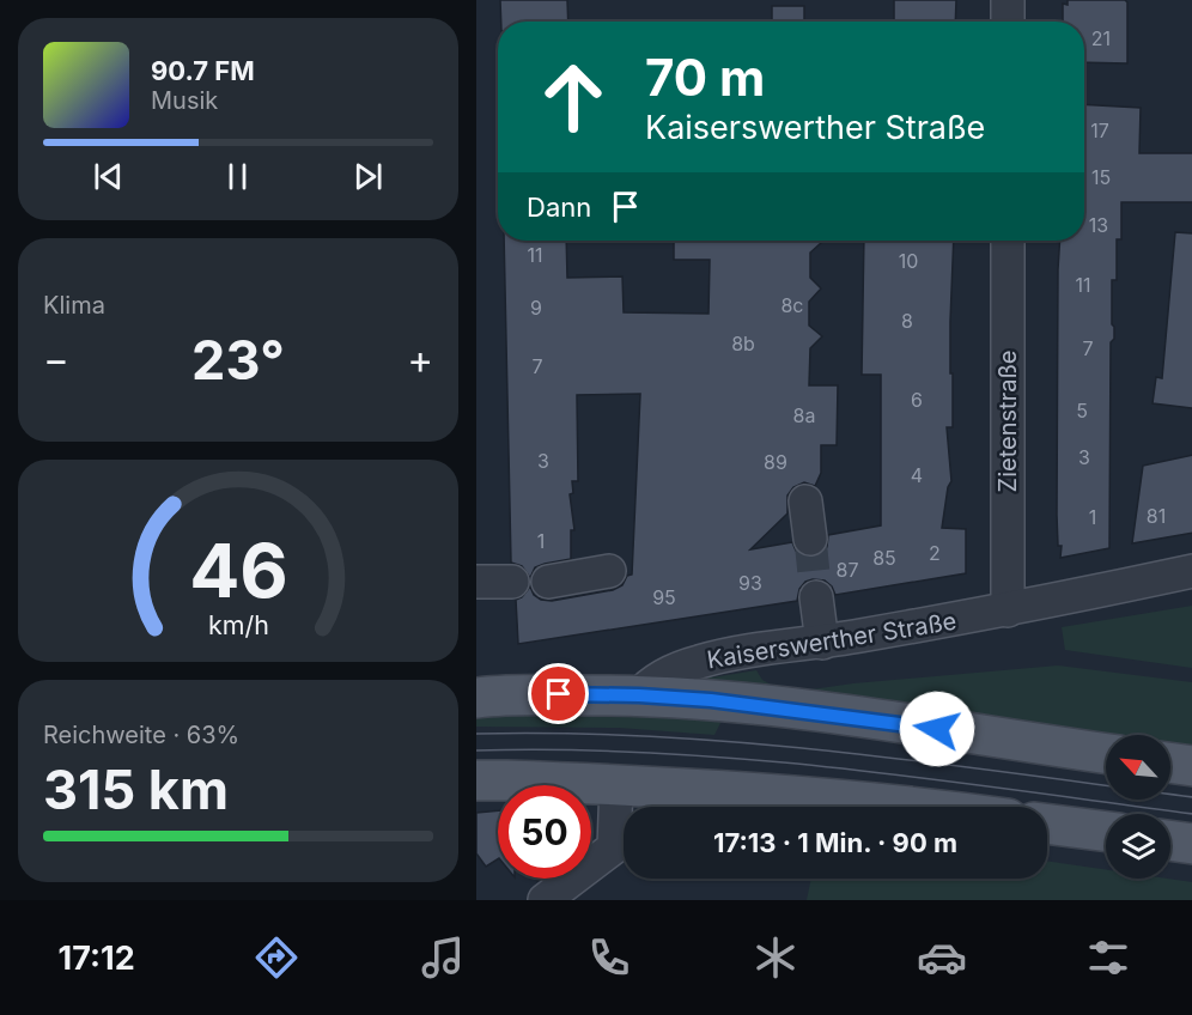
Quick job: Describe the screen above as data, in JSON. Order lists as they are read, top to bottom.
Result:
{
  "streets": {
    "street": ["Zietenstraße", "Kaiserswerther Straße"]
  },
  "crossings": [
    ["Zietenstraße", "Kaiserswerther Straße"]
  ],
  "house_numbers": [
    "21",
    "17",
    "15",
    "13",
    "11",
    "10",
    "11",
    "8c",
    "9",
    "8",
    "8b",
    "7",
    "7",
    "6",
    "5",
    "8a",
    "3",
    "3",
    "89",
    "4",
    "81",
    "1",
    "1",
    "2",
    "85",
    "87",
    "93",
    "95"
  ],
  "north": "top left",
  "page": {
    "turn": ["70 m", "Kaiserswerther Straße"],
    "song": ["90.7 FM", "Musik"],
    "then": "Dann",
    "tile": [
      "Klima",
      ["Reichweite · 63%", "315 km"]
    ],
    "heat": ["−", "23°", "+"],
    "limit": "50",
    "trip": "17:13 · 1 Min. · 90 m",
    "tabs": "17:12",
    "gauge": ["46", "km/h"]
  }
}
